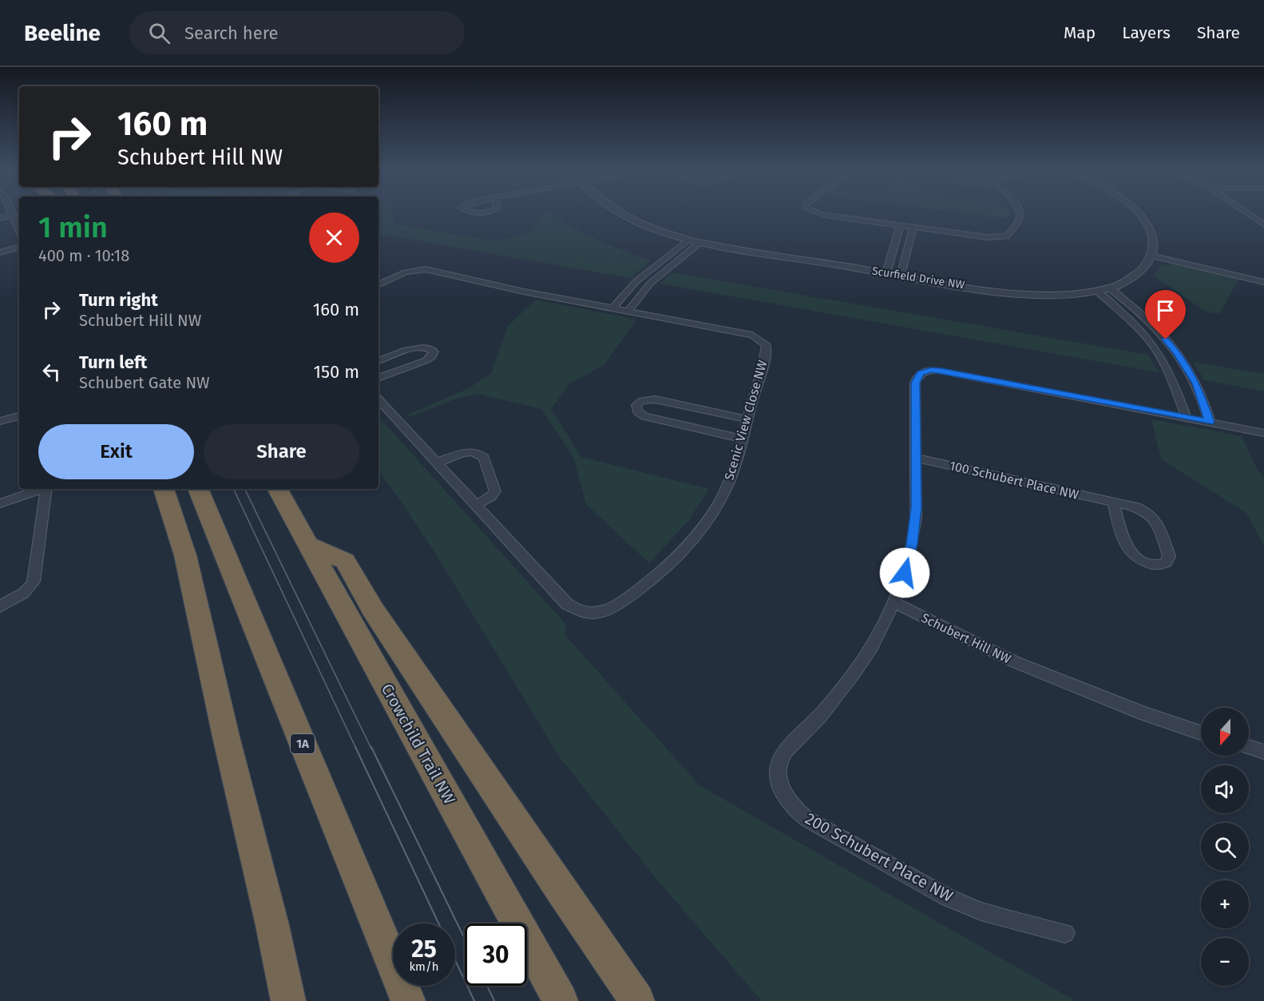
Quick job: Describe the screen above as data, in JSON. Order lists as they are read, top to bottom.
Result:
{
  "streets": {
    "highway": ["1A", "Crowchild Trail NW"],
    "street": [
      "Scurfield Drive NW",
      "Scenic View Close NW",
      "100 Schubert Place NW",
      "Schubert Hill NW",
      "200 Schubert Place NW"
    ]
  },
  "crossings": [
    ["Schubert Hill NW", "200 Schubert Place NW"]
  ],
  "north": "bottom",
  "page": {
    "header": "Beeline",
    "search": "Search here",
    "nav": ["Map", "Layers", "Share"],
    "turn": ["160 m", "Schubert Hill NW"],
    "heading": ["1 min", "400 m · 10:18"],
    "list": [
      {
        "name": "Turn right",
        "note": "Schubert Hill NW",
        "value": "160 m"
      },
      {
        "name": "Turn left",
        "note": "Schubert Gate NW",
        "value": "150 m"
      }
    ],
    "buttons": ["Exit", "Share"],
    "map_buttons": ["+", "−"],
    "speed": "25 km/h",
    "limit": "30"
  }
}
